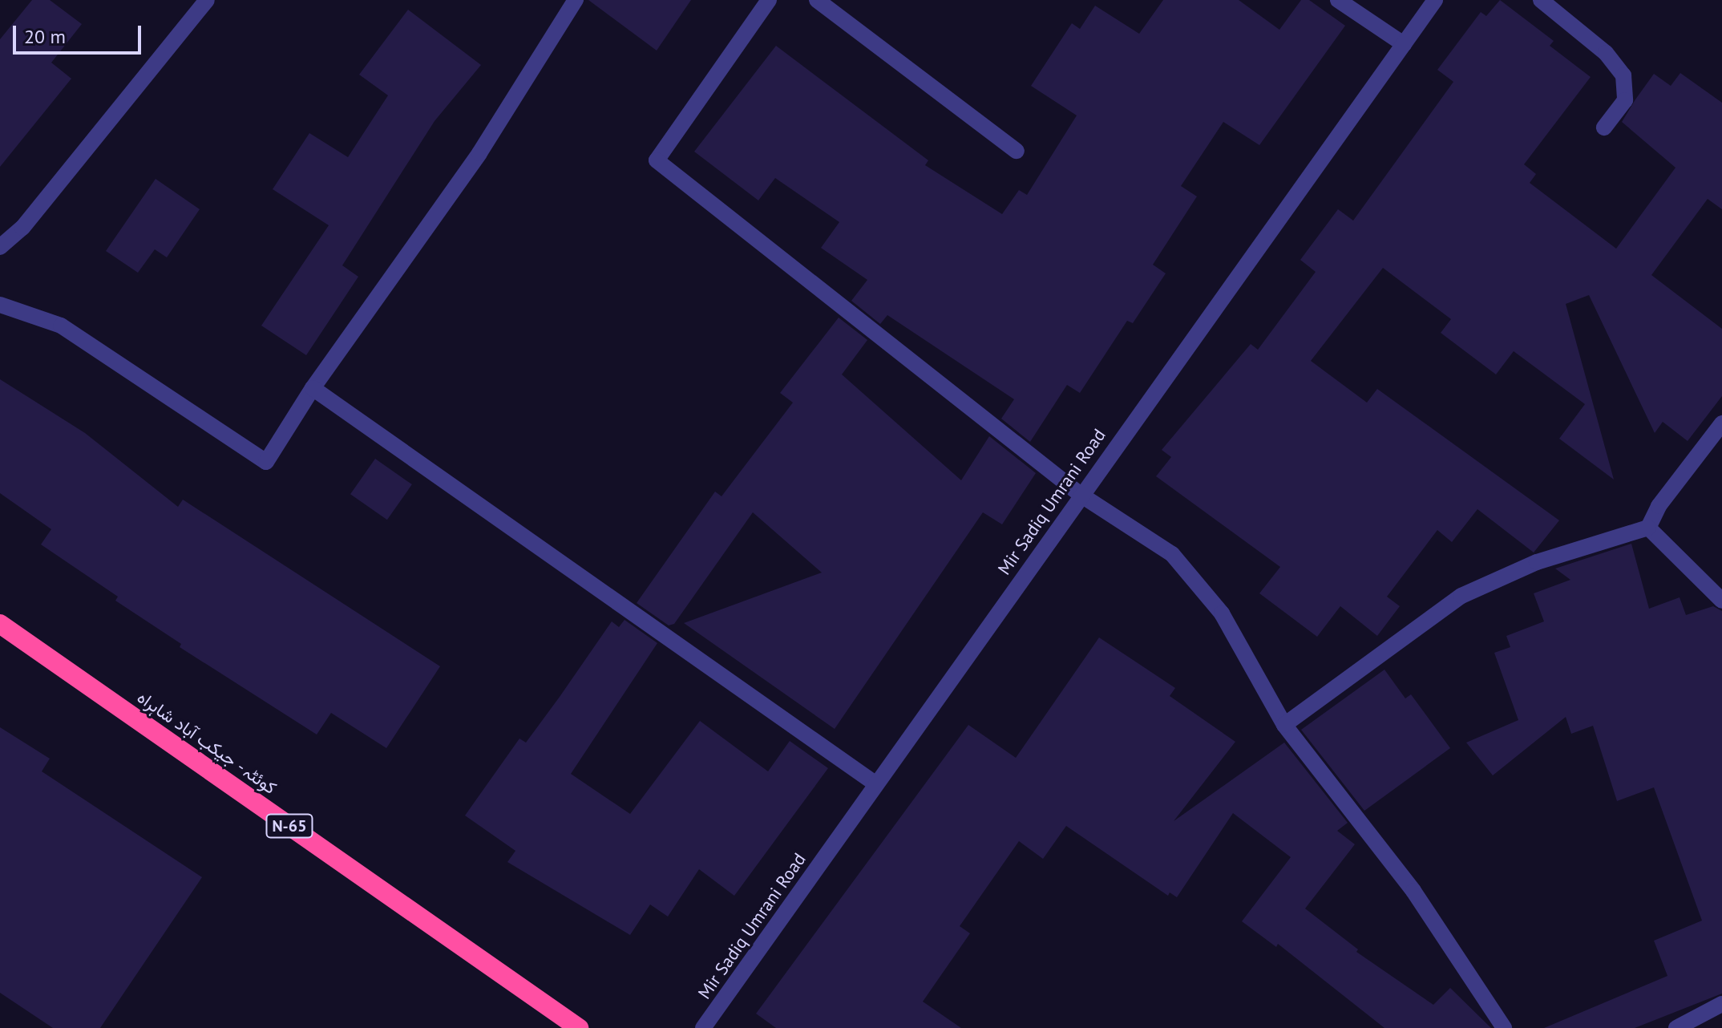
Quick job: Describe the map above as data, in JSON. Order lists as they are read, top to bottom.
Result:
{
  "streets": {
    "highway": ["کوئٹہ - جیکب آباد شاہراہ", "N-65"],
    "street": ["Mir Sadiq Umrani Road"]
  },
  "scale_bar": "20 m"
}
